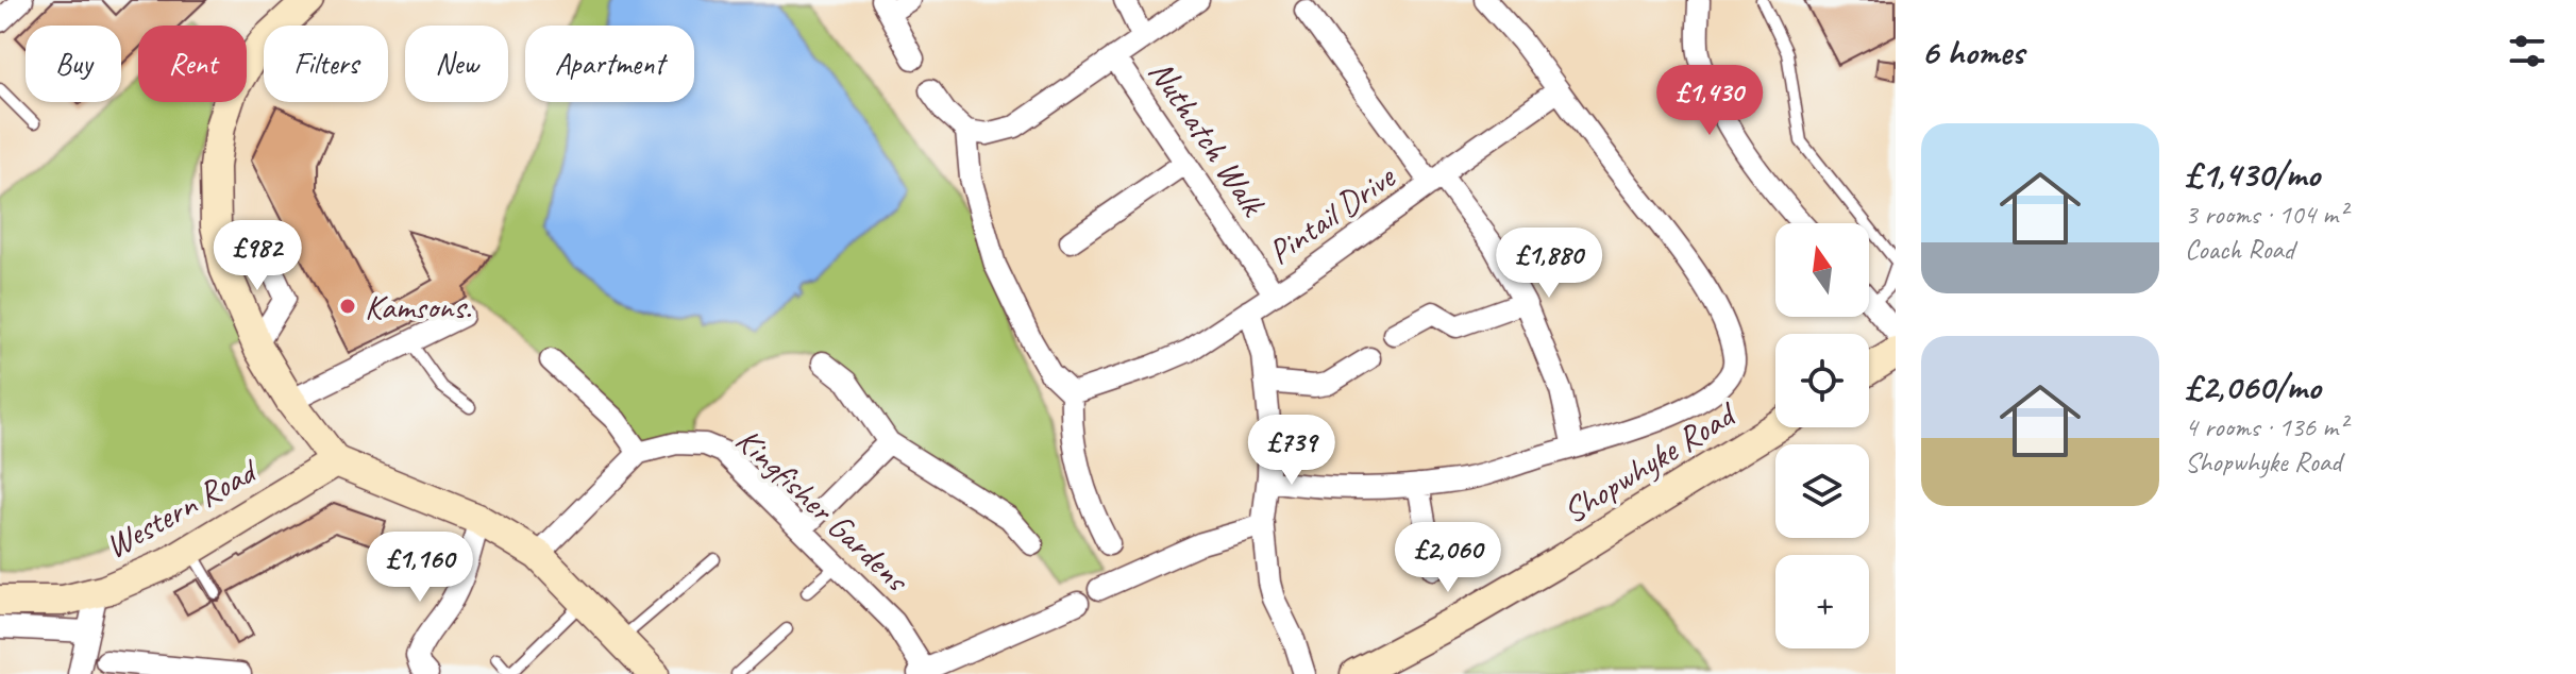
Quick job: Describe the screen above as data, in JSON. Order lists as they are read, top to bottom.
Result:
{
  "streets": {
    "main road": ["Shopwhyke Road", "Western Road"],
    "street": ["Nuthatch Walk", "Pintail Drive", "Kingfisher Gardens"]
  },
  "crossings": [
    ["Nuthatch Walk", "Pintail Drive"]
  ],
  "places": ["Kamsons."],
  "north": "top",
  "page": {
    "heading": "6 homes",
    "chip": [
      "Buy",
      "Rent",
      "Filters",
      "New",
      "Apartment"
    ],
    "price": [
      "£1,430",
      "£982",
      "£1,880",
      "£739",
      "£2,060",
      "£1,160"
    ],
    "list": [
      {
        "name": "£1,430/mo",
        "note": "3 rooms · 104 m² · Coach Road"
      },
      {
        "name": "£2,060/mo",
        "note": "4 rooms · 136 m² · Shopwhyke Road"
      }
    ],
    "map_buttons": "+"
  }
}
